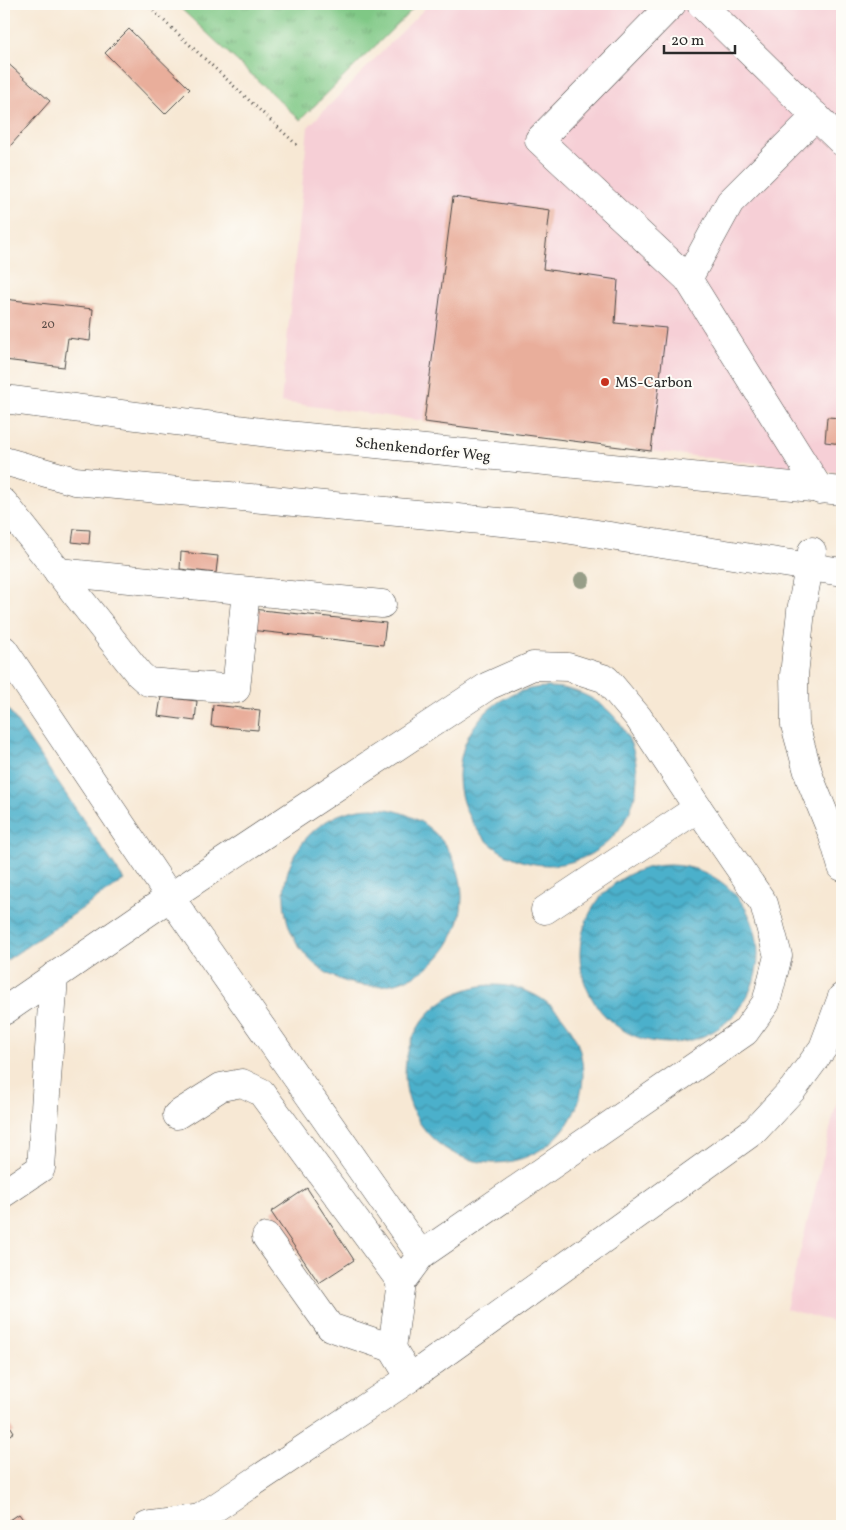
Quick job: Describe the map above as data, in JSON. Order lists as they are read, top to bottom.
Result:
{
  "streets": {
    "street": ["Schenkendorfer Weg"]
  },
  "places": ["MS-Carbon"],
  "house_numbers": ["20"],
  "scale_bar": "20 m"
}
